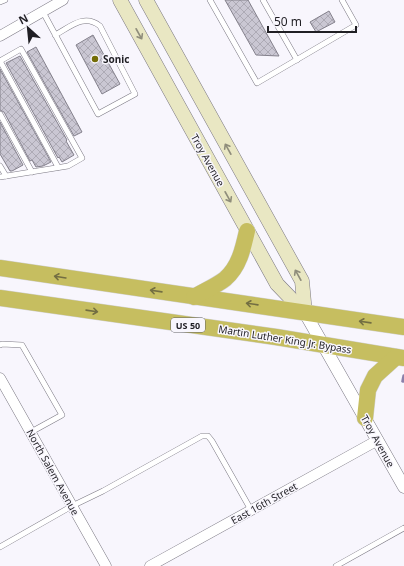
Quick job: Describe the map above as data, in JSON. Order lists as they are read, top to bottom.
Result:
{
  "streets": {
    "highway": ["US 50", "Martin Luther King Jr. Bypass"],
    "main road": ["Troy Avenue"],
    "street": ["North Salem Avenue", "East 16th Street"]
  },
  "crossings": [
    ["Troy Avenue", "Martin Luther King Jr. Bypass"],
    ["Troy Avenue", "East 16th Street"]
  ],
  "places": ["Sonic"],
  "scale_bar": "50 m",
  "north": "top left"
}
